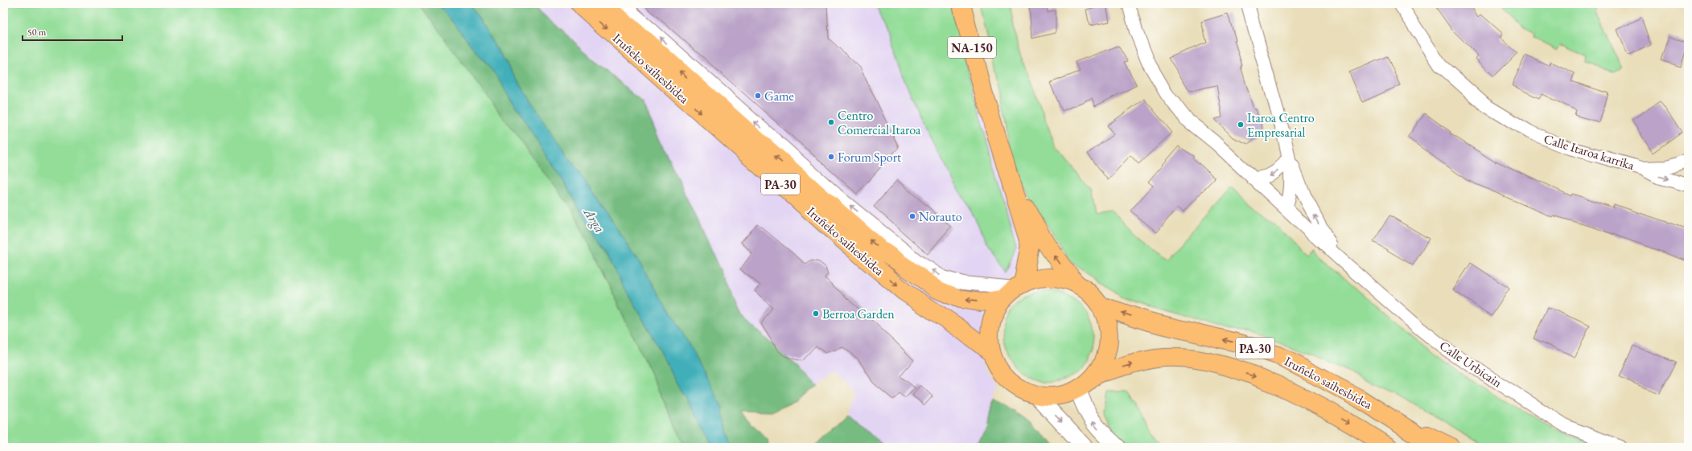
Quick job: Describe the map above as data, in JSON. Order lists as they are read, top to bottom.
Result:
{
  "streets": {
    "main road": ["NA-150", "Iruñeko saihesbidea", "PA-30"],
    "street": ["Calle Itaroa karrika", "Calle Urbicain"]
  },
  "crossings": [
    ["Iruñeko saihesbidea", "PA-30"]
  ],
  "water": ["Arga"],
  "places": [
    "Game",
    "Centro Comercial Itaroa",
    "Itaroa Centro Empresarial",
    "Forum Sport",
    "Norauto",
    "Berroa Garden"
  ],
  "scale_bar": "50 m"
}
